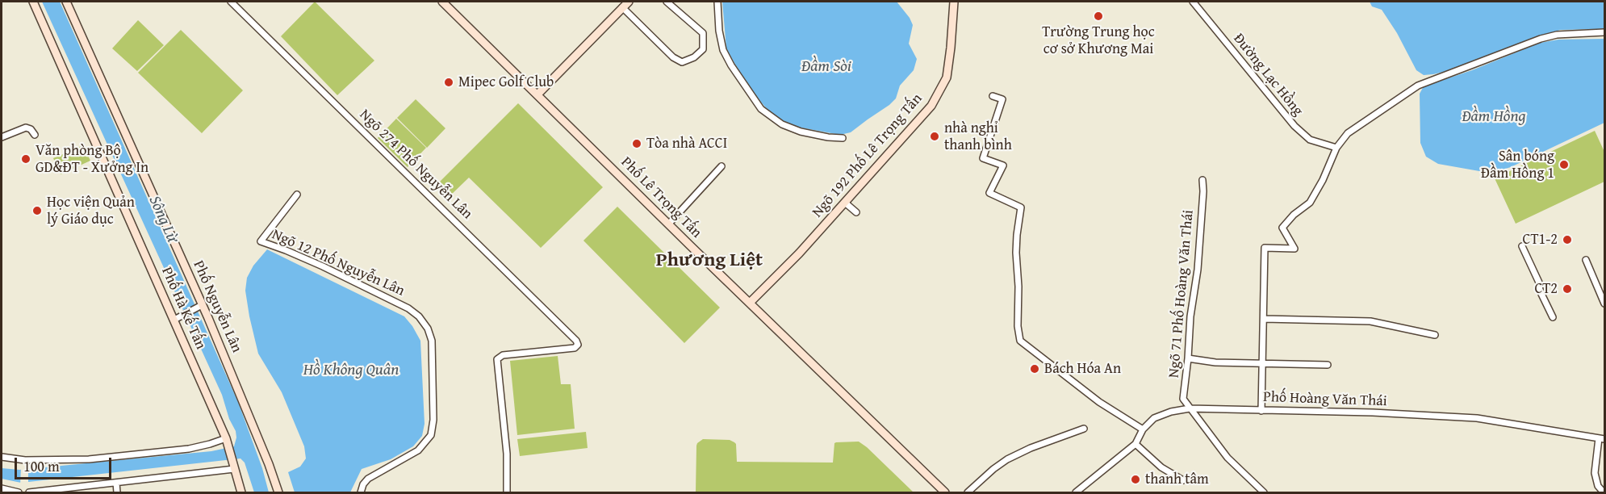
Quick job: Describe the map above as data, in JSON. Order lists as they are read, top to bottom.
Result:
{
  "streets": {
    "street": [
      "Đường Lạc Hồng",
      "Ngõ 192 Phố Lê Trọng Tấn",
      "Ngõ 274 Phố Nguyễn Lân",
      "Phố Lê Trọng Tấn",
      "Ngõ 12 Phố Nguyễn Lân",
      "Ngõ 71 Phố Hoàng Văn Thái",
      "Phố Nguyễn Lân",
      "Phố Hà Kế Tấn",
      "Phố Hoàng Văn Thái"
    ]
  },
  "crossings": [
    ["Ngõ 192 Phố Lê Trọng Tấn", "Phố Lê Trọng Tấn"],
    ["Ngõ 71 Phố Hoàng Văn Thái", "Phố Hoàng Văn Thái"]
  ],
  "districts": ["Phương Liệt"],
  "water": [
    "Đầm Sòi",
    "Đầm Hồng",
    "Sông Lừ",
    "Hồ Không Quân"
  ],
  "places": [
    "Trường Trung học cơ sở Khương Mai",
    "Mipec Golf Club",
    "nhà nghỉ thanh bình",
    "Tòa nhà ACCI",
    "Văn phòng Bộ GD&ĐT - Xưởng In",
    "Sân bóng Đầm Hồng 1",
    "Học viện Quản lý Giáo dục",
    "CT1-2",
    "CT2",
    "Bách Hóa An",
    "thanh tâm"
  ],
  "scale_bar": "100 m"
}
